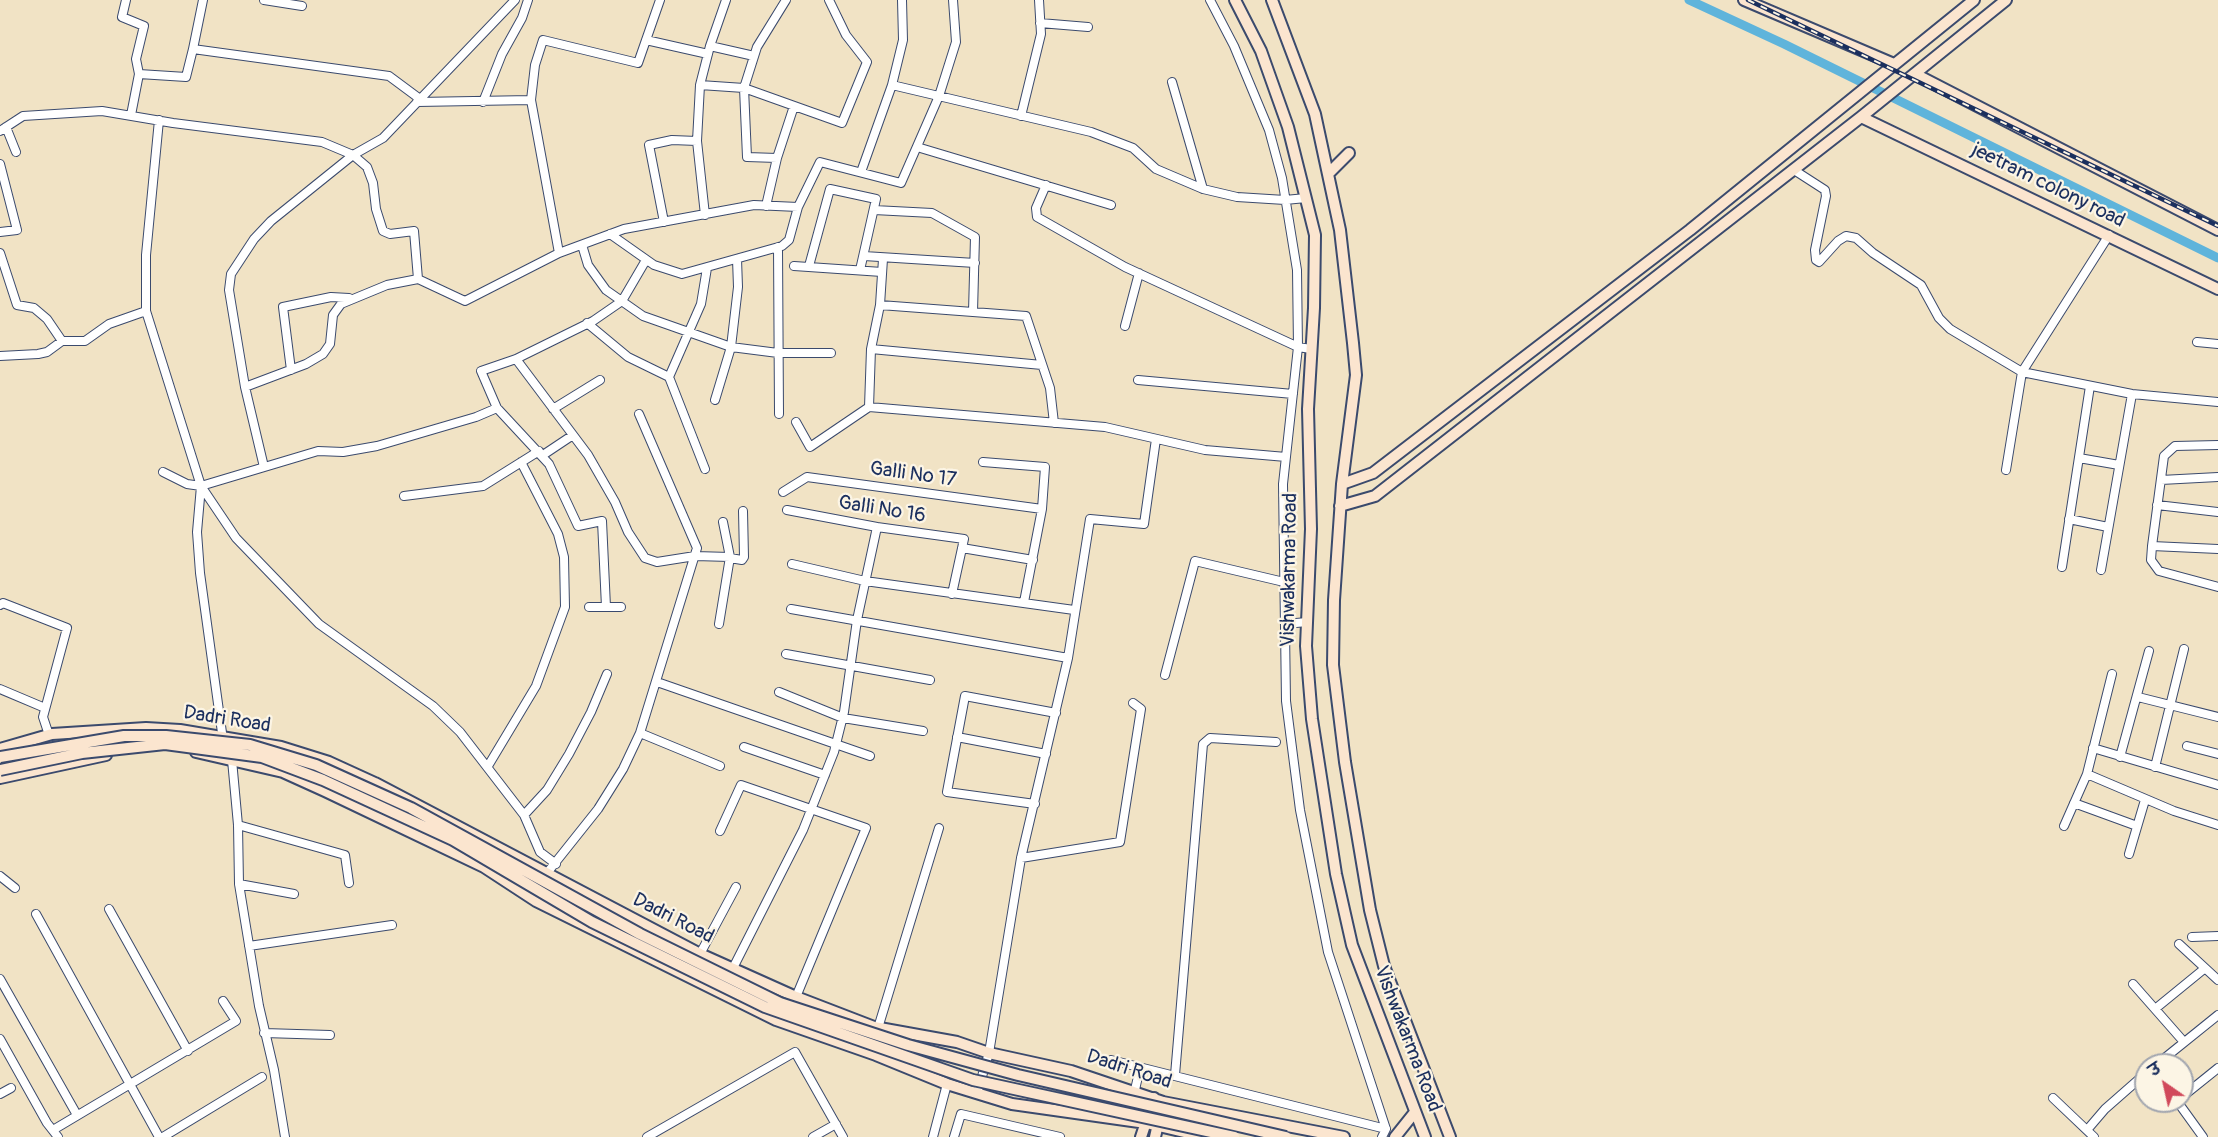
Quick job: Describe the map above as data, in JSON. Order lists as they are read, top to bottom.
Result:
{
  "streets": {
    "street": [
      "jeetram colony road",
      "Galli No 17",
      "Galli No 16",
      "Vishwakarma Road",
      "Dadri Road"
    ]
  },
  "north": "top left"
}
